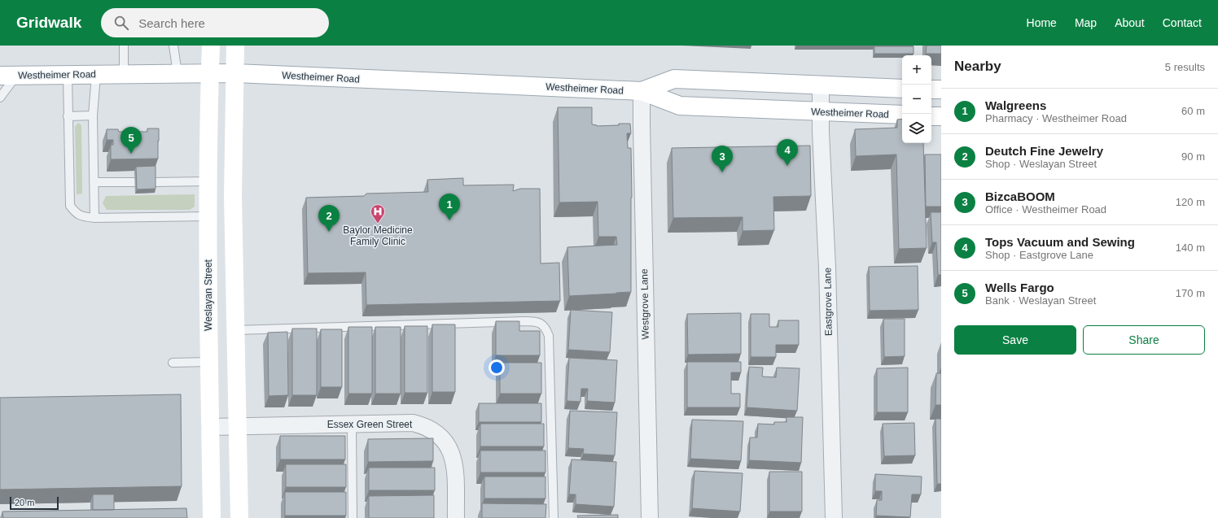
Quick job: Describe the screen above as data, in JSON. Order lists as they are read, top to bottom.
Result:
{
  "streets": {
    "main road": ["Westheimer Road", "Weslayan Street"],
    "street": ["Eastgrove Lane", "Westgrove Lane", "Essex Green Street"]
  },
  "crossings": [
    ["Westheimer Road", "Weslayan Street"],
    ["Westheimer Road", "Eastgrove Lane"],
    ["Westheimer Road", "Westgrove Lane"],
    ["Weslayan Street", "Essex Green Street"]
  ],
  "places": {
    "hospital": ["Baylor Medicine Family Clinic"]
  },
  "scale_bar": "20 m",
  "page": {
    "header": "Gridwalk",
    "search": "Search here",
    "nav": [
      "Home",
      "Map",
      "About",
      "Contact"
    ],
    "heading": ["Nearby", "5 results"],
    "map_buttons": ["+", "−"],
    "list": [
      {
        "mark": "1",
        "name": "Walgreens",
        "note": "Pharmacy · Westheimer Road",
        "value": "60 m"
      },
      {
        "mark": "2",
        "name": "Deutch Fine Jewelry",
        "note": "Shop · Weslayan Street",
        "value": "90 m"
      },
      {
        "mark": "3",
        "name": "BizcaBOOM",
        "note": "Office · Westheimer Road",
        "value": "120 m"
      },
      {
        "mark": "4",
        "name": "Tops Vacuum and Sewing",
        "note": "Shop · Eastgrove Lane",
        "value": "140 m"
      },
      {
        "mark": "5",
        "name": "Wells Fargo",
        "note": "Bank · Weslayan Street",
        "value": "170 m"
      }
    ],
    "pins": [
      "5",
      "4",
      "3",
      "1",
      "2"
    ],
    "buttons": ["Save", "Share"],
    "scale": "20 m"
  }
}
